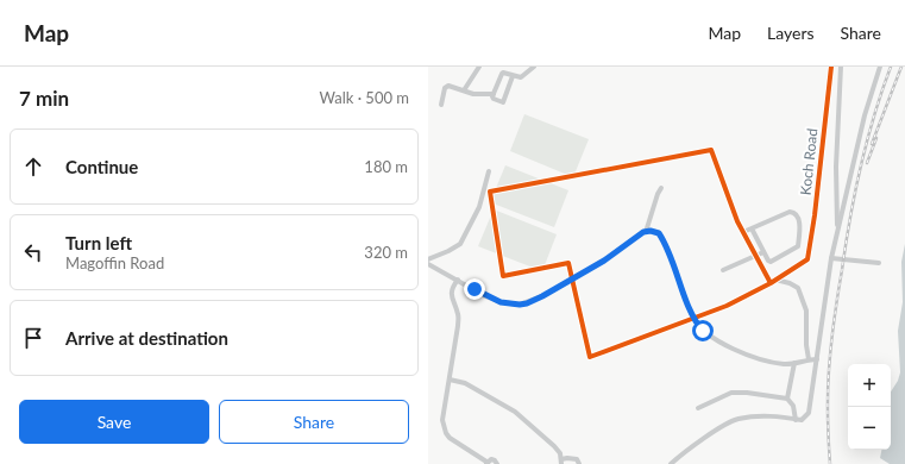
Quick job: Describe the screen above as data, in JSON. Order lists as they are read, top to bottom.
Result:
{
  "streets": {
    "street": ["Koch Road"]
  },
  "page": {
    "header": "Map",
    "nav": ["Map", "Layers", "Share"],
    "heading": ["7 min", "Walk · 500 m"],
    "list": [
      ["Continue", "180 m"],
      ["Turn left", "Magoffin Road", "320 m"],
      "Arrive at destination"
    ],
    "map_buttons": ["+", "−"],
    "buttons": ["Save", "Share"]
  }
}
